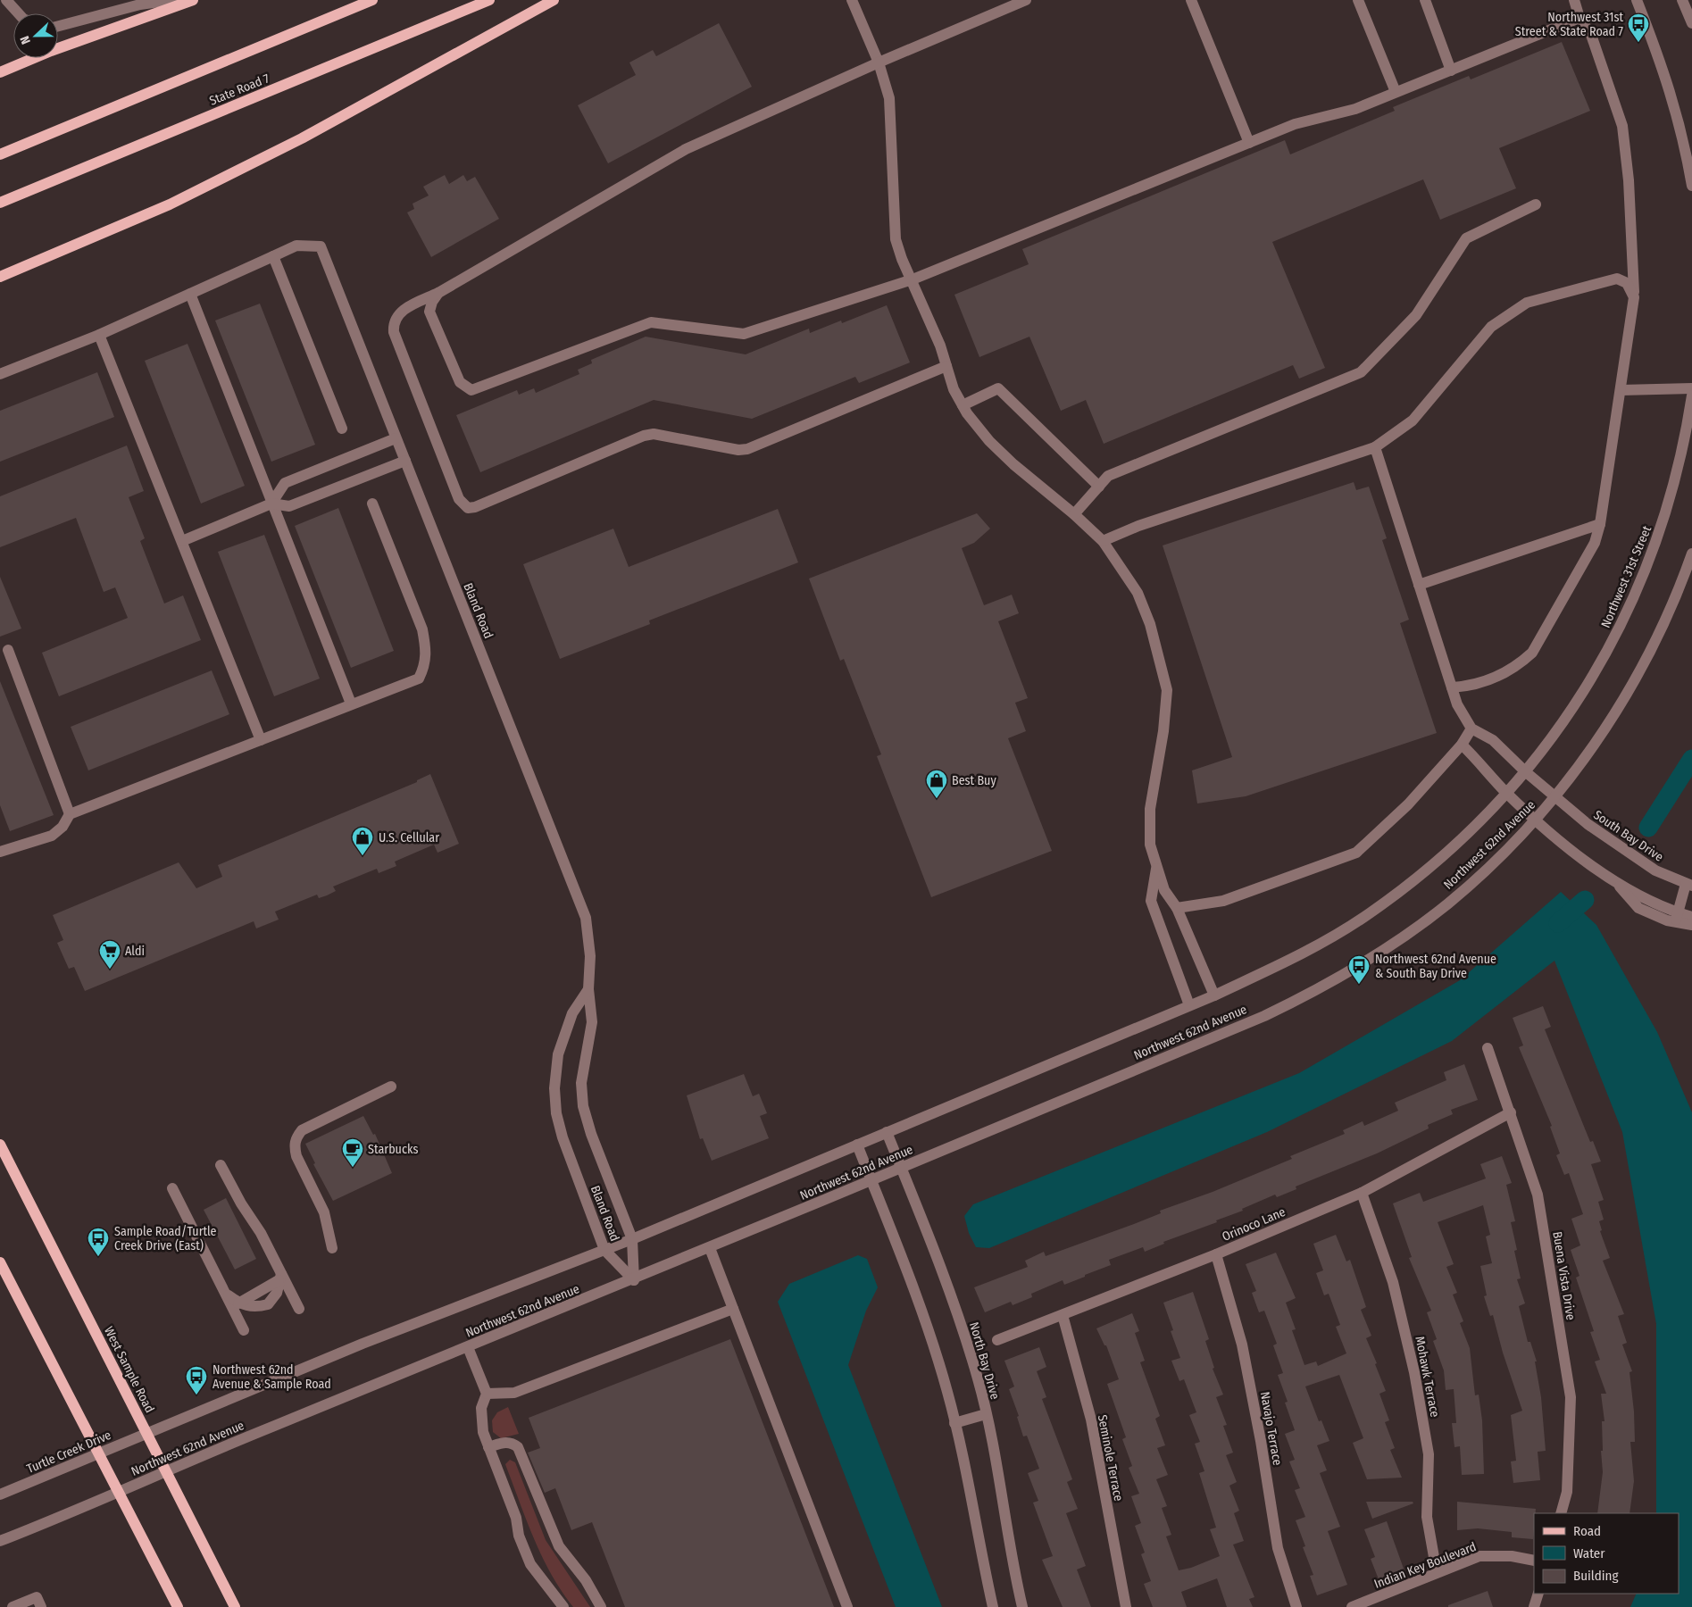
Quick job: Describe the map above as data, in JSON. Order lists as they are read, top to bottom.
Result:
{
  "streets": {
    "main road": ["State Road 7", "West Sample Road"],
    "street": [
      "Northwest 31st Street",
      "Bland Road",
      "South Bay Drive",
      "Northwest 62nd Avenue",
      "Orinoco Lane",
      "Buena Vista Drive",
      "North Bay Drive",
      "Mohawk Terrace",
      "Navajo Terrace",
      "Turtle Creek Drive",
      "Seminole Terrace",
      "Indian Key Boulevard"
    ]
  },
  "crossings": [
    ["Northwest 31st Street", "South Bay Drive"],
    ["Northwest 31st Street", "Northwest 62nd Avenue"],
    ["Bland Road", "Northwest 62nd Avenue"],
    ["South Bay Drive", "Northwest 62nd Avenue"],
    ["Northwest 62nd Avenue", "North Bay Drive"],
    ["Northwest 62nd Avenue", "West Sample Road"],
    ["Northwest 62nd Avenue", "Turtle Creek Drive"],
    ["Orinoco Lane", "Buena Vista Drive"],
    ["Orinoco Lane", "Mohawk Terrace"],
    ["Orinoco Lane", "Navajo Terrace"],
    ["Orinoco Lane", "Seminole Terrace"],
    ["West Sample Road", "Turtle Creek Drive"],
    ["Mohawk Terrace", "Indian Key Boulevard"]
  ],
  "places": {
    "bus stop": [
      "Northwest 31st Street & State Road 7",
      "Northwest 62nd Avenue & South Bay Drive",
      "Sample Road/Turtle Creek Drive (East)",
      "Northwest 62nd Avenue & Sample Road"
    ],
    "shop": ["Best Buy", "U.S. Cellular"],
    "supermarket": ["Aldi"],
    "cafe": ["Starbucks"]
  },
  "legend": ["Road", "Water", "Building"],
  "north": "left"
}
